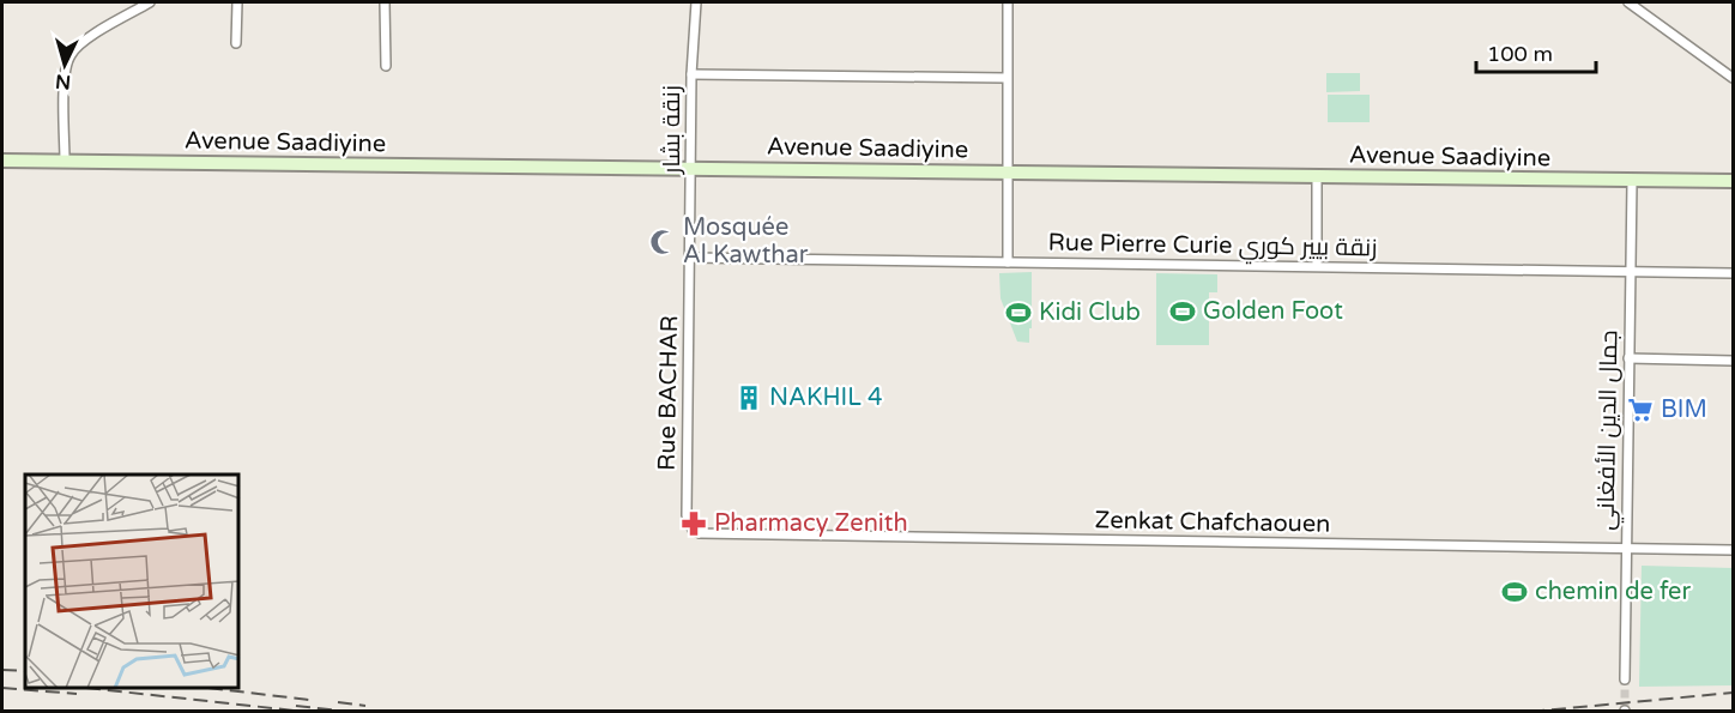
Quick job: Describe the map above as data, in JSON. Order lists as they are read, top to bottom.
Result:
{
  "streets": {
    "main road": ["Avenue Saadiyine"],
    "street": [
      "زنقة بشار",
      "Rue Pierre Curie زنقة بيير كوري",
      "Rue BACHAR",
      "جمال الدين الأفغاني",
      "Zenkat Chafchaouen"
    ]
  },
  "crossings": [
    ["زنقة بشار", "Avenue Saadiyine"],
    ["زنقة بشار", "Rue Pierre Curie زنقة بيير كوري"],
    ["زنقة بشار", "Rue BACHAR"],
    ["Avenue Saadiyine", "جمال الدين الأفغاني"],
    ["Rue Pierre Curie زنقة بيير كوري", "Rue BACHAR"],
    ["Rue Pierre Curie زنقة بيير كوري", "جمال الدين الأفغاني"],
    ["Rue BACHAR", "Zenkat Chafchaouen"],
    ["جمال الدين الأفغاني", "Zenkat Chafchaouen"]
  ],
  "places": {
    "mosque": ["Mosquée Al Kawthar"],
    "sports": ["Golden Foot", "Kidi Club", "chemin de fer"],
    "building": ["NAKHIL 4"],
    "supermarket": ["BIM"],
    "pharmacy": ["Pharmacy Zenith"]
  },
  "scale_bar": "100 m",
  "north": "bottom"
}
